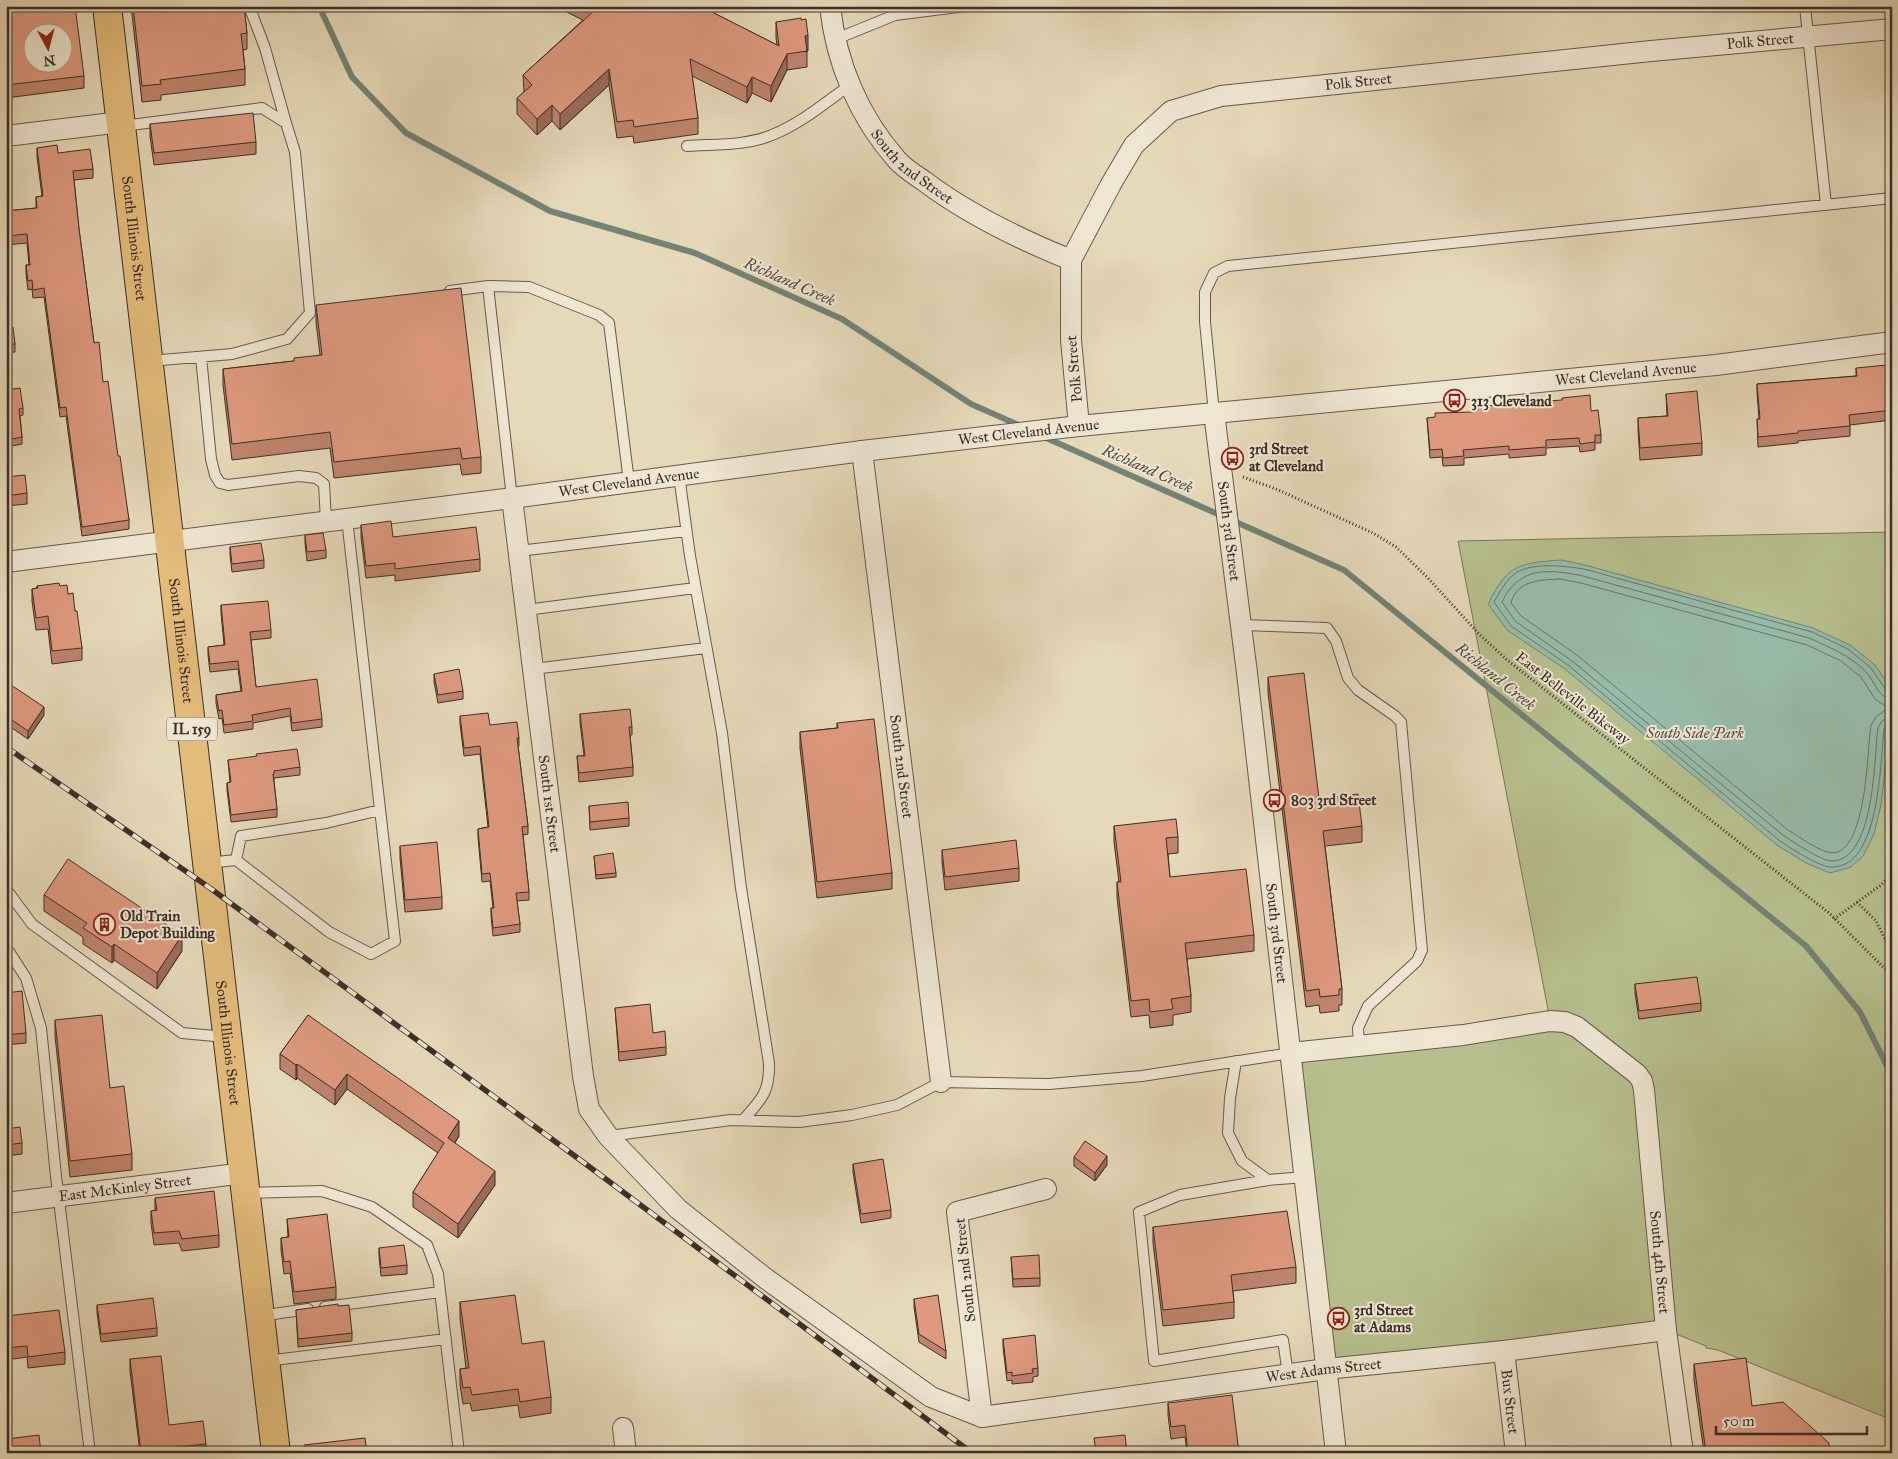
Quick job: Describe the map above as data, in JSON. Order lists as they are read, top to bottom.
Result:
{
  "streets": {
    "main road": ["South Illinois Street", "IL 159"],
    "street": [
      "Polk Street",
      "South 2nd Street",
      "West Cleveland Avenue",
      "South 3rd Street",
      "South 1st Street",
      "East McKinley Street",
      "South 4th Street",
      "West Adams Street",
      "Bux Street"
    ],
    "path": ["East Belleville Bikeway"]
  },
  "crossings": [
    ["Polk Street", "South 2nd Street"],
    ["Polk Street", "West Cleveland Avenue"],
    ["South 2nd Street", "West Cleveland Avenue"],
    ["South 2nd Street", "West Adams Street"],
    ["South Illinois Street", "West Cleveland Avenue"],
    ["South Illinois Street", "East McKinley Street"],
    ["West Cleveland Avenue", "South 3rd Street"],
    ["West Cleveland Avenue", "South 1st Street"],
    ["South 3rd Street", "East Belleville Bikeway"],
    ["South 3rd Street", "West Adams Street"],
    ["South 4th Street", "West Adams Street"],
    ["West Adams Street", "Bux Street"]
  ],
  "water": ["Richland Creek"],
  "parks": ["South Side Park"],
  "places": {
    "bus stop": [
      "313 Cleveland",
      "3rd Street at Cleveland",
      "803 3rd Street",
      "3rd Street at Adams"
    ],
    "building": ["Old Train Depot Building"]
  },
  "scale_bar": "50 m",
  "north": "bottom"
}
